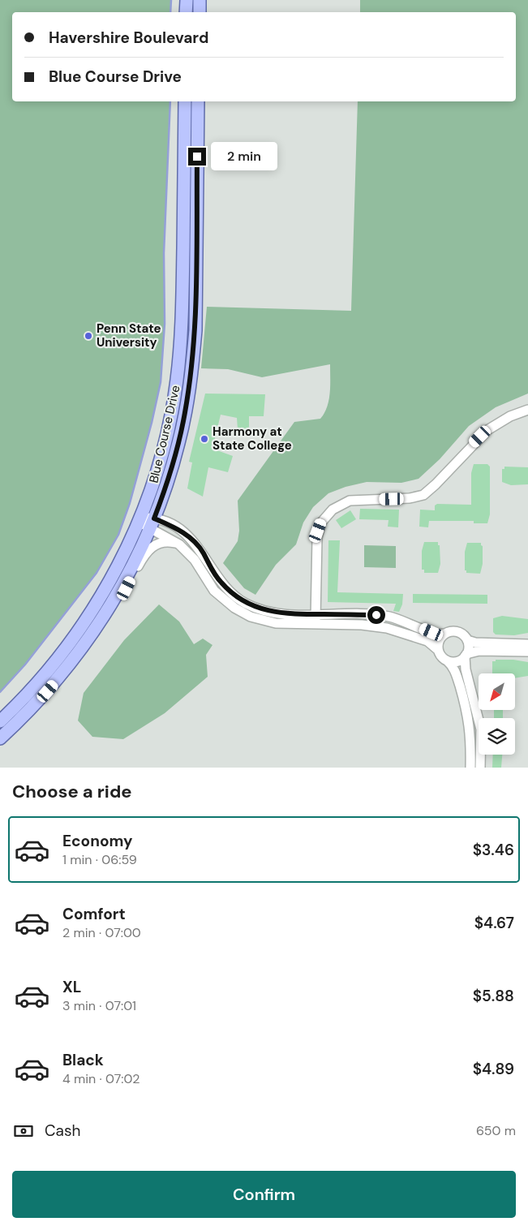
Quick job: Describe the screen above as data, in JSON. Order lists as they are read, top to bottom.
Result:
{
  "streets": {
    "main road": ["Blue Course Drive"]
  },
  "places": ["Penn State University", "Harmony at State College"],
  "north": "bottom left",
  "page": {
    "banner": ["Havershire Boulevard", "Blue Course Drive"],
    "bubble": "2 min",
    "heading": "Choose a ride",
    "list": [
      {
        "name": "Economy",
        "note": "1 min · 06:59",
        "value": "$3.46"
      },
      {
        "name": "Comfort",
        "note": "2 min · 07:00",
        "value": "$4.67"
      },
      {
        "name": "XL",
        "note": "3 min · 07:01",
        "value": "$5.88"
      },
      {
        "name": "Black",
        "note": "4 min · 07:02",
        "value": "$4.89"
      }
    ],
    "pay": ["Cash", "650 m"],
    "buttons": "Confirm"
  }
}
